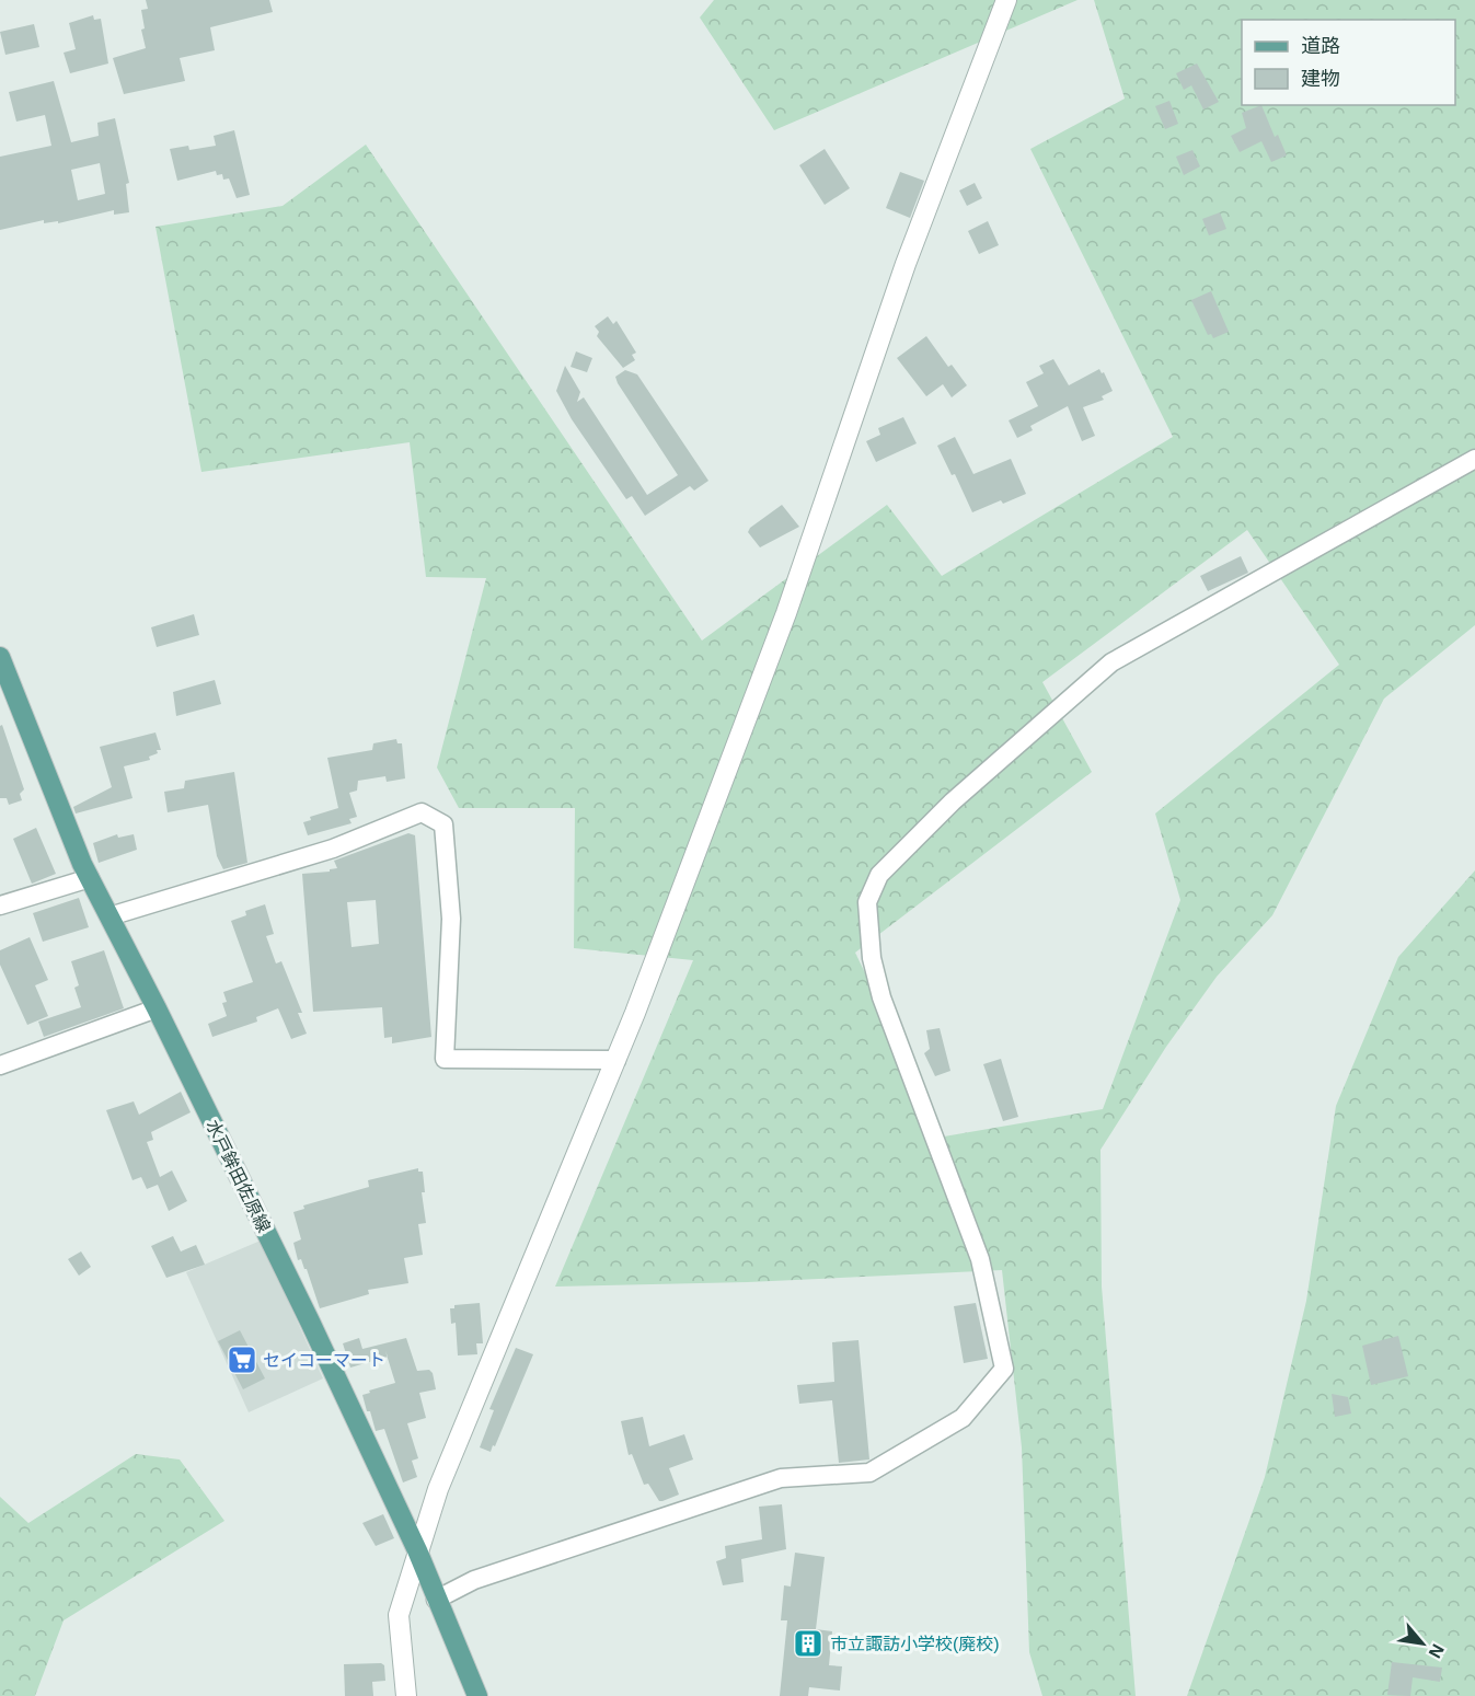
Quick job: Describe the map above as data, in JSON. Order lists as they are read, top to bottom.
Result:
{
  "streets": {
    "main road": ["水戸鉾田佐原線"]
  },
  "places": {
    "supermarket": ["セイコーマート"],
    "building": ["市立諏訪小学校(廃校)"]
  },
  "legend": ["道路", "建物"],
  "north": "bottom right"
}
